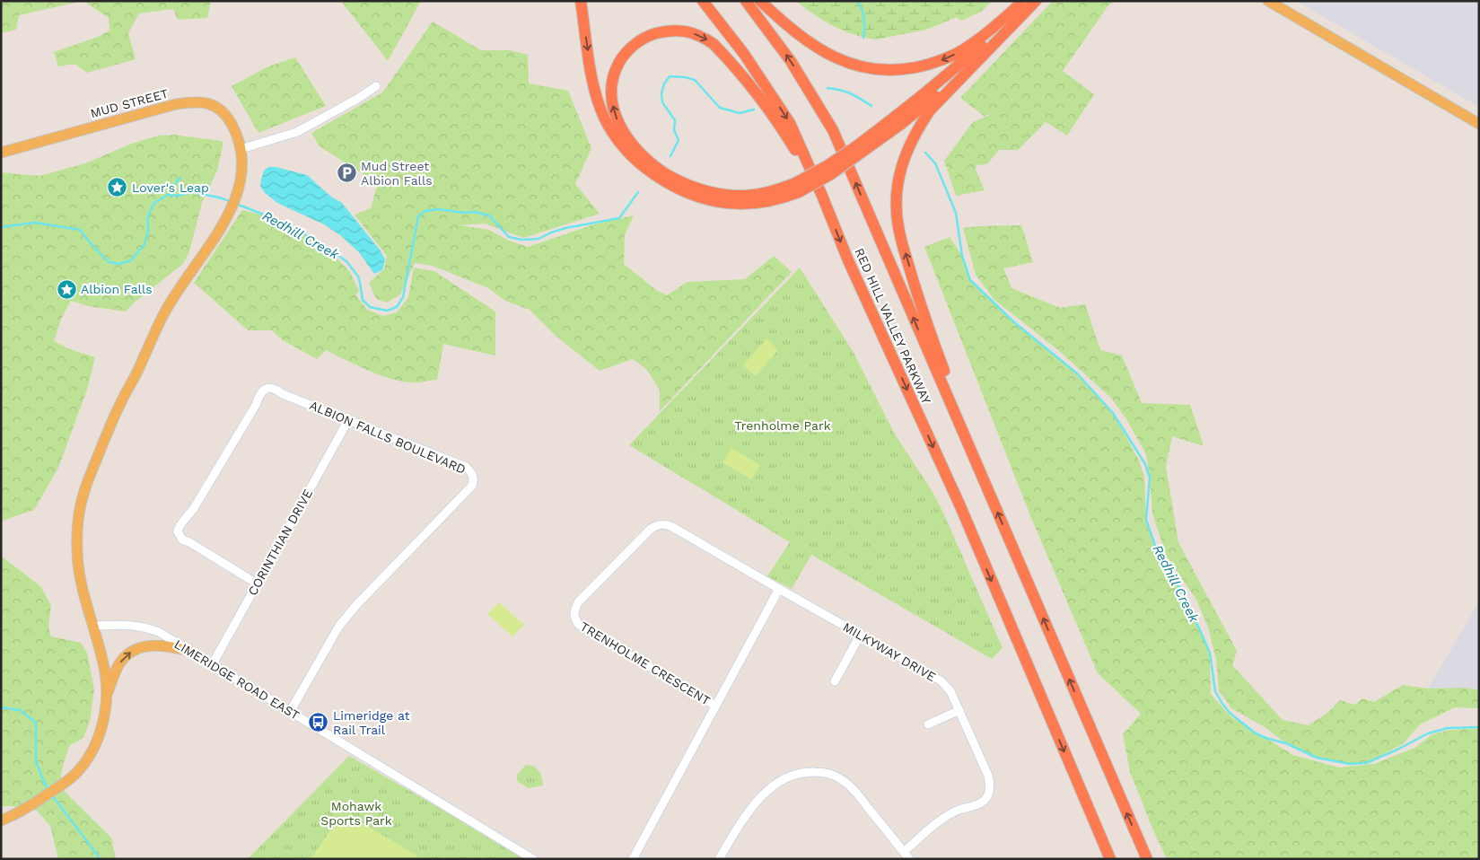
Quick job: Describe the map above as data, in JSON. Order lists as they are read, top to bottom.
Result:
{
  "streets": {
    "highway": ["RED HILL VALLEY PARKWAY"],
    "main road": ["MUD STREET"],
    "street": [
      "ALBION FALLS BOULEVARD",
      "CORINTHIAN DRIVE",
      "MILKYWAY DRIVE",
      "TRENHOLME CRESCENT",
      "LIMERIDGE ROAD EAST"
    ]
  },
  "crossings": [
    ["MUD STREET", "LIMERIDGE ROAD EAST"],
    ["ALBION FALLS BOULEVARD", "CORINTHIAN DRIVE"],
    ["ALBION FALLS BOULEVARD", "LIMERIDGE ROAD EAST"],
    ["CORINTHIAN DRIVE", "LIMERIDGE ROAD EAST"],
    ["MILKYWAY DRIVE", "TRENHOLME CRESCENT"]
  ],
  "water": ["Redhill Creek"],
  "parks": ["Trenholme Park", "Mohawk Sports Park"],
  "places": {
    "parking": ["Mud Street Albion Falls"],
    "place": ["Lover's Leap", "Albion Falls"],
    "bus stop": ["Limeridge at Rail Trail"]
  }
}
